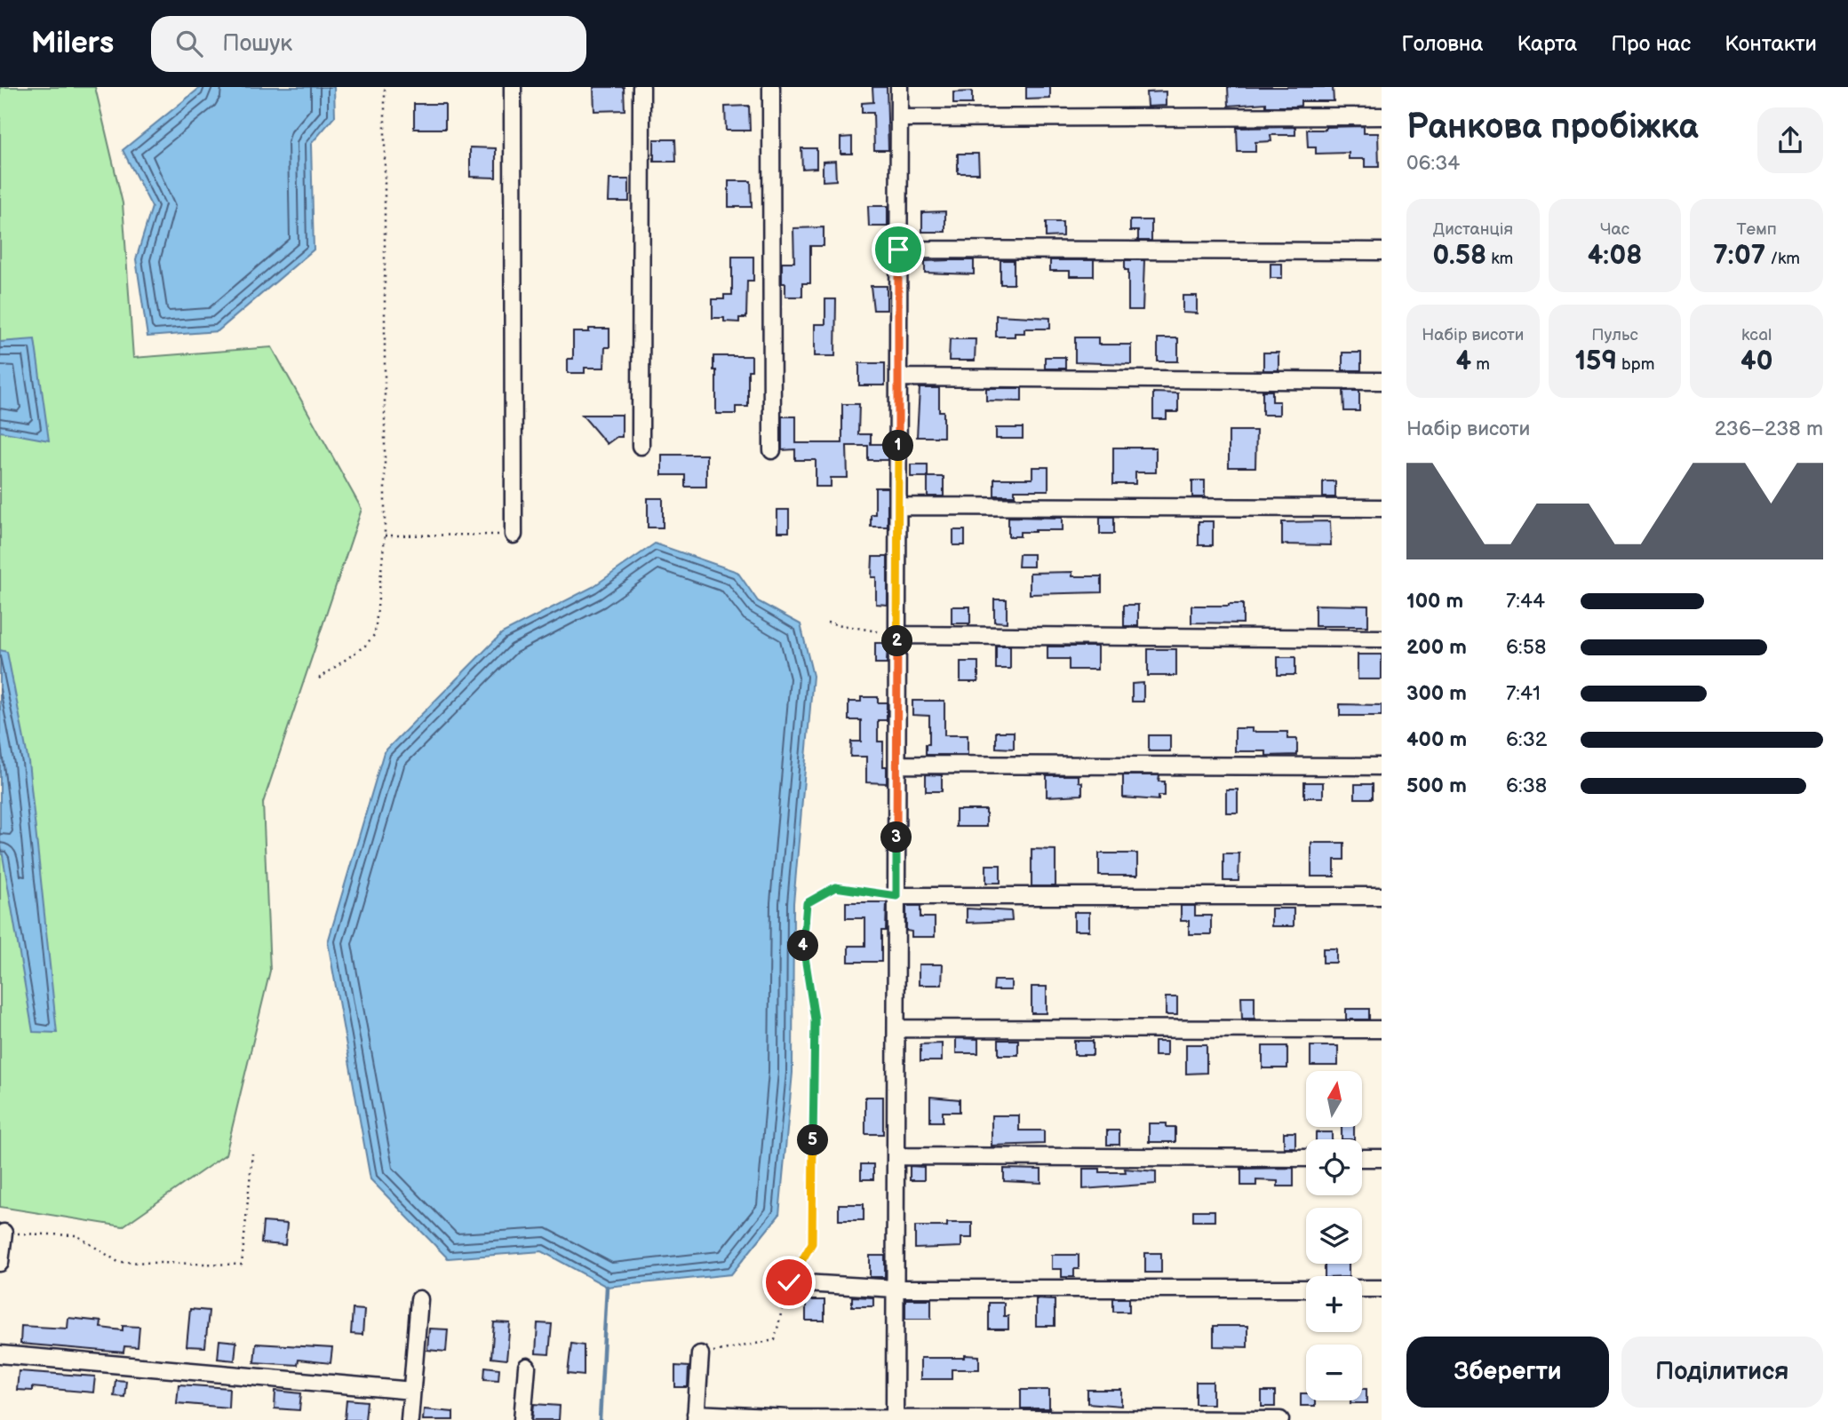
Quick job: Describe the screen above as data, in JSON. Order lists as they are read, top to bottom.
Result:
{
  "north": "top",
  "page": {
    "header": "Milers",
    "search": "Пошук",
    "nav": [
      "Головна",
      "Карта",
      "Про нас",
      "Контакти"
    ],
    "heading": ["Ранкова пробіжка", "06:34"],
    "stats": [
      ["Дистанція", "0.58 km"],
      ["Час", "4:08"],
      ["Темп", "7:07 /km"],
      ["Набір висоти", "4 m"],
      ["Пульс", "159 bpm"],
      ["kcal", "40"]
    ],
    "chart": ["Набір висоти", "236–238 m"],
    "pins": [
      "1",
      "2",
      "3",
      "4",
      "5"
    ],
    "list": [
      {
        "name": "100 m",
        "note": "7:44"
      },
      {
        "name": "200 m",
        "note": "6:58"
      },
      {
        "name": "300 m",
        "note": "7:41"
      },
      {
        "name": "400 m",
        "note": "6:32"
      },
      {
        "name": "500 m",
        "note": "6:38"
      }
    ],
    "map_buttons": ["+", "−"],
    "buttons": ["Зберегти", "Поділитися"]
  }
}
